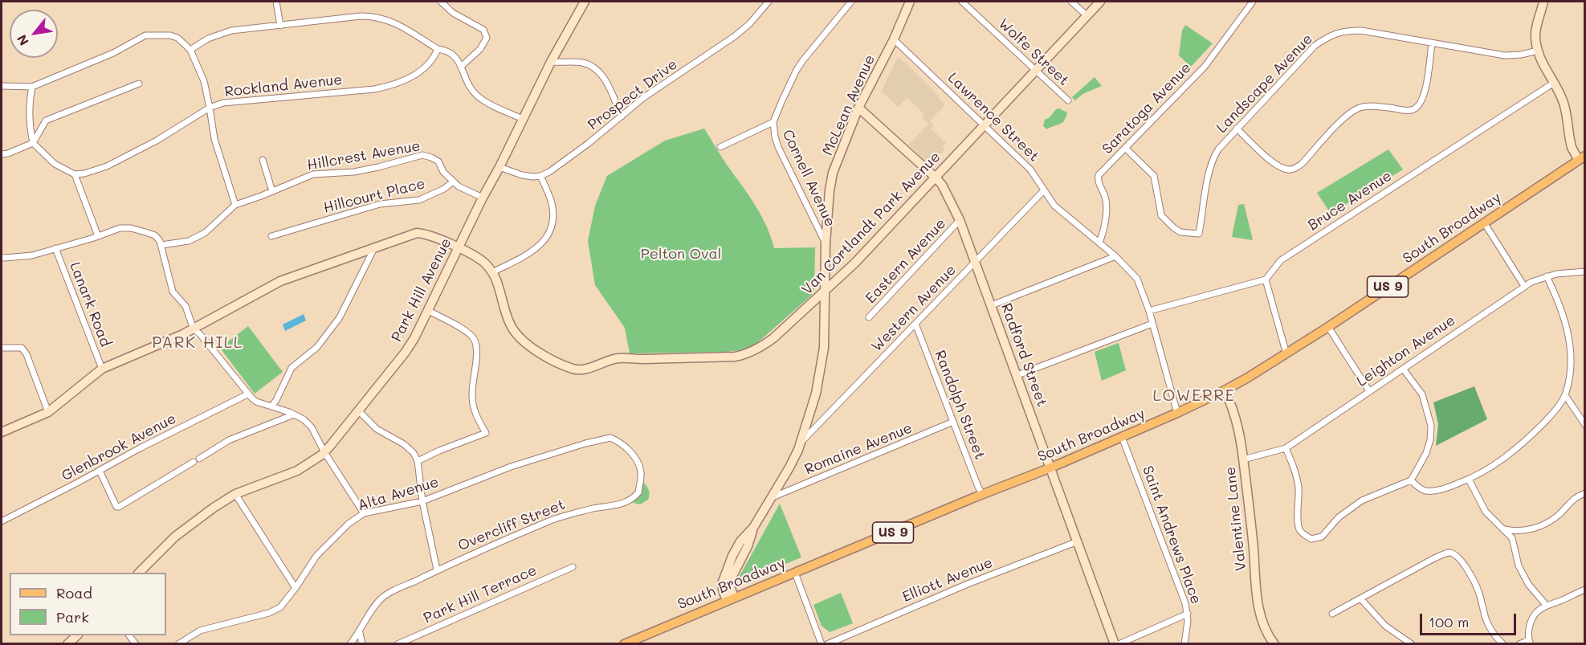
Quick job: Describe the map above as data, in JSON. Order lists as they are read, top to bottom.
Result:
{
  "streets": {
    "main road": ["South Broadway", "US 9"],
    "street": [
      "Wolfe Street",
      "Landscape Avenue",
      "Rockland Avenue",
      "Prospect Drive",
      "McLean Avenue",
      "Saratoga Avenue",
      "Lawrence Street",
      "Hillcrest Avenue",
      "Cornell Avenue",
      "Hillcourt Place",
      "Bruce Avenue",
      "Van Cortlandt Park Avenue",
      "Eastern Avenue",
      "Park Hill Avenue",
      "Lanark Road",
      "Western Avenue",
      "Leighton Avenue",
      "Radford Street",
      "Randolph Street",
      "Glenbrook Avenue",
      "Romaine Avenue",
      "Alta Avenue",
      "Valentine Lane",
      "Overcliff Street",
      "Saint Andrews Place",
      "Elliott Avenue",
      "Park Hill Terrace"
    ]
  },
  "crossings": [
    ["Wolfe Street", "Van Cortlandt Park Avenue"],
    ["Landscape Avenue", "Saratoga Avenue"],
    ["McLean Avenue", "Lawrence Street"],
    ["McLean Avenue", "Cornell Avenue"],
    ["McLean Avenue", "Van Cortlandt Park Avenue"],
    ["McLean Avenue", "South Broadway"],
    ["McLean Avenue", "Western Avenue"],
    ["McLean Avenue", "Radford Street"],
    ["McLean Avenue", "Romaine Avenue"],
    ["Saratoga Avenue", "Lawrence Street"],
    ["Lawrence Street", "Van Cortlandt Park Avenue"],
    ["Lawrence Street", "South Broadway"],
    ["Lawrence Street", "Western Avenue"],
    ["Hillcrest Avenue", "Hillcourt Place"],
    ["Hillcrest Avenue", "Park Hill Avenue"],
    ["Van Cortlandt Park Avenue", "Radford Street"],
    ["South Broadway", "Radford Street"],
    ["South Broadway", "Randolph Street"],
    ["South Broadway", "Valentine Lane"],
    ["South Broadway", "Saint Andrews Place"],
    ["Eastern Avenue", "Radford Street"],
    ["Western Avenue", "Radford Street"],
    ["Western Avenue", "Randolph Street"],
    ["Leighton Avenue", "Valentine Lane"],
    ["Radford Street", "Elliott Avenue"],
    ["Randolph Street", "Romaine Avenue"],
    ["Alta Avenue", "Overcliff Street"]
  ],
  "districts": ["PARK HILL", "LOWERRE"],
  "parks": ["Pelton Oval"],
  "legend": ["Road", "Park"],
  "scale_bar": "100 m",
  "north": "bottom left"
}
